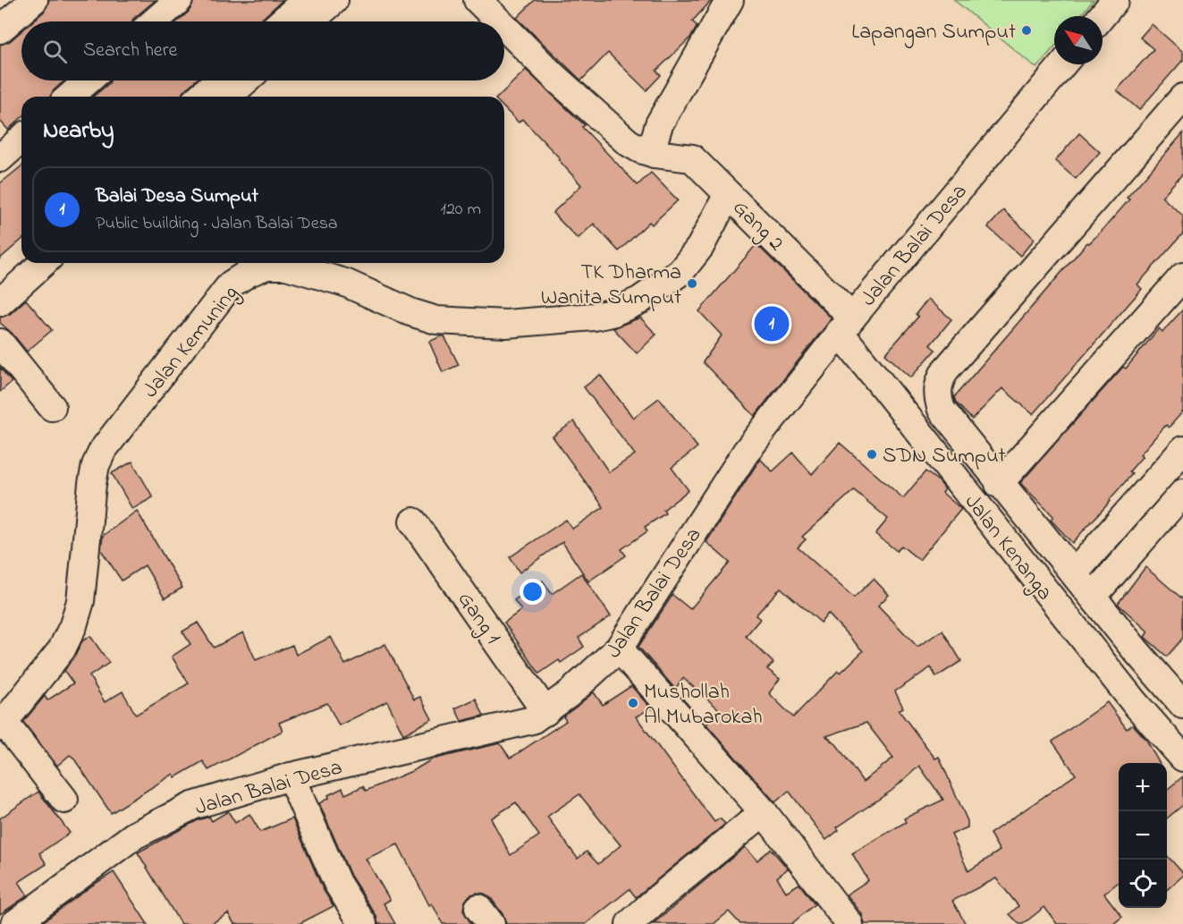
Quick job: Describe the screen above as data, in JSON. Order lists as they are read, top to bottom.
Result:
{
  "streets": {
    "street": [
      "Gang 2",
      "Jalan Balai Desa",
      "Jalan Kemuning",
      "Jalan Kenanga",
      "Gang 1"
    ]
  },
  "crossings": [
    ["Gang 2", "Jalan Balai Desa"],
    ["Gang 2", "Jalan Kemuning"],
    ["Gang 2", "Jalan Kenanga"],
    ["Jalan Balai Desa", "Jalan Kenanga"],
    ["Jalan Balai Desa", "Gang 1"]
  ],
  "places": [
    "Lapangan Sumput",
    "TK Dharma Wanita Sumput",
    "SDN Sumput",
    "Mushollah Al Mubarokah"
  ],
  "north": "top left",
  "page": {
    "search": "Search here",
    "heading": "Nearby",
    "list": [
      {
        "mark": "1",
        "name": "Balai Desa Sumput",
        "note": "Public building · Jalan Balai Desa",
        "value": "120 m"
      }
    ],
    "pins": "1",
    "map_buttons": ["+", "−"]
  }
}
